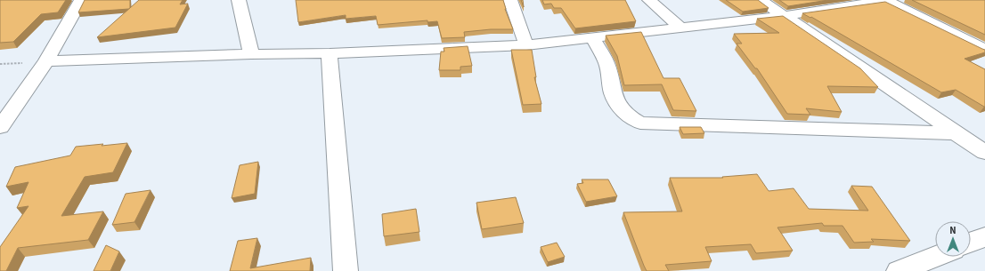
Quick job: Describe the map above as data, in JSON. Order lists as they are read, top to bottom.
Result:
{
  "north": "top"
}
